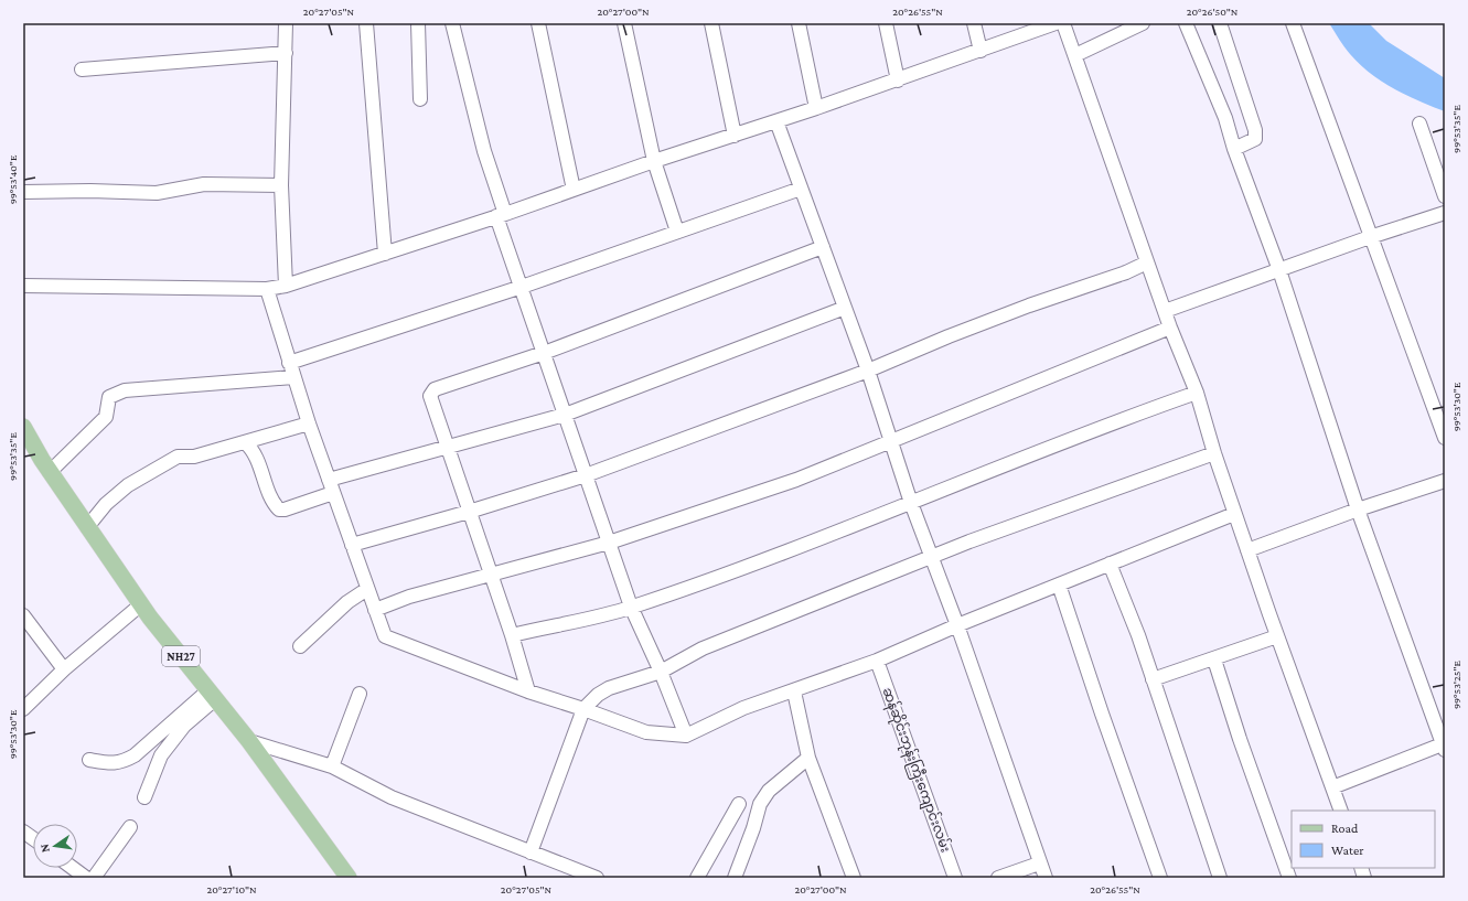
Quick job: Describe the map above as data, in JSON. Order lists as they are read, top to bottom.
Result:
{
  "streets": {
    "main road": ["NH27"],
    "street": ["ဆန်ဆိုင်းဘုန်းကြီးကျောင်းလမ်း"]
  },
  "legend": ["Road", "Water"],
  "north": "left",
  "coordinates": [
    "20°27'05\"N",
    "20°27'00\"N",
    "20°26'55\"N",
    "20°26'50\"N",
    "99°53'35\"E",
    "99°53'40\"E",
    "99°53'30\"E",
    "99°53'25\"E",
    "20°27'10\"N"
  ]
}
